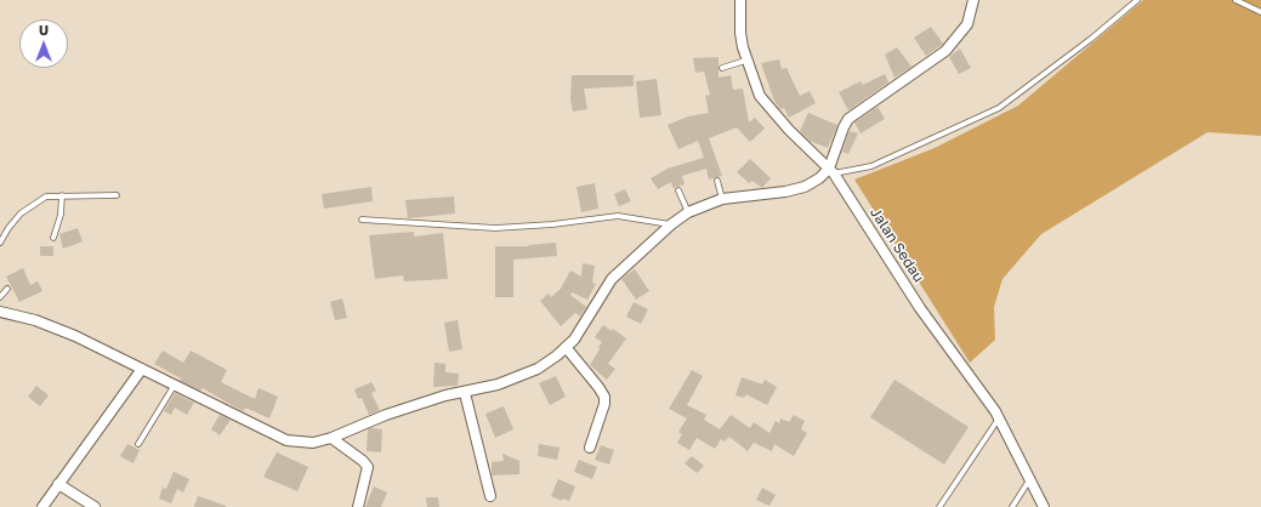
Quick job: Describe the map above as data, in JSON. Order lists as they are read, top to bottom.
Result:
{
  "streets": {
    "street": ["Jalan Sedau"]
  },
  "north": "top"
}
